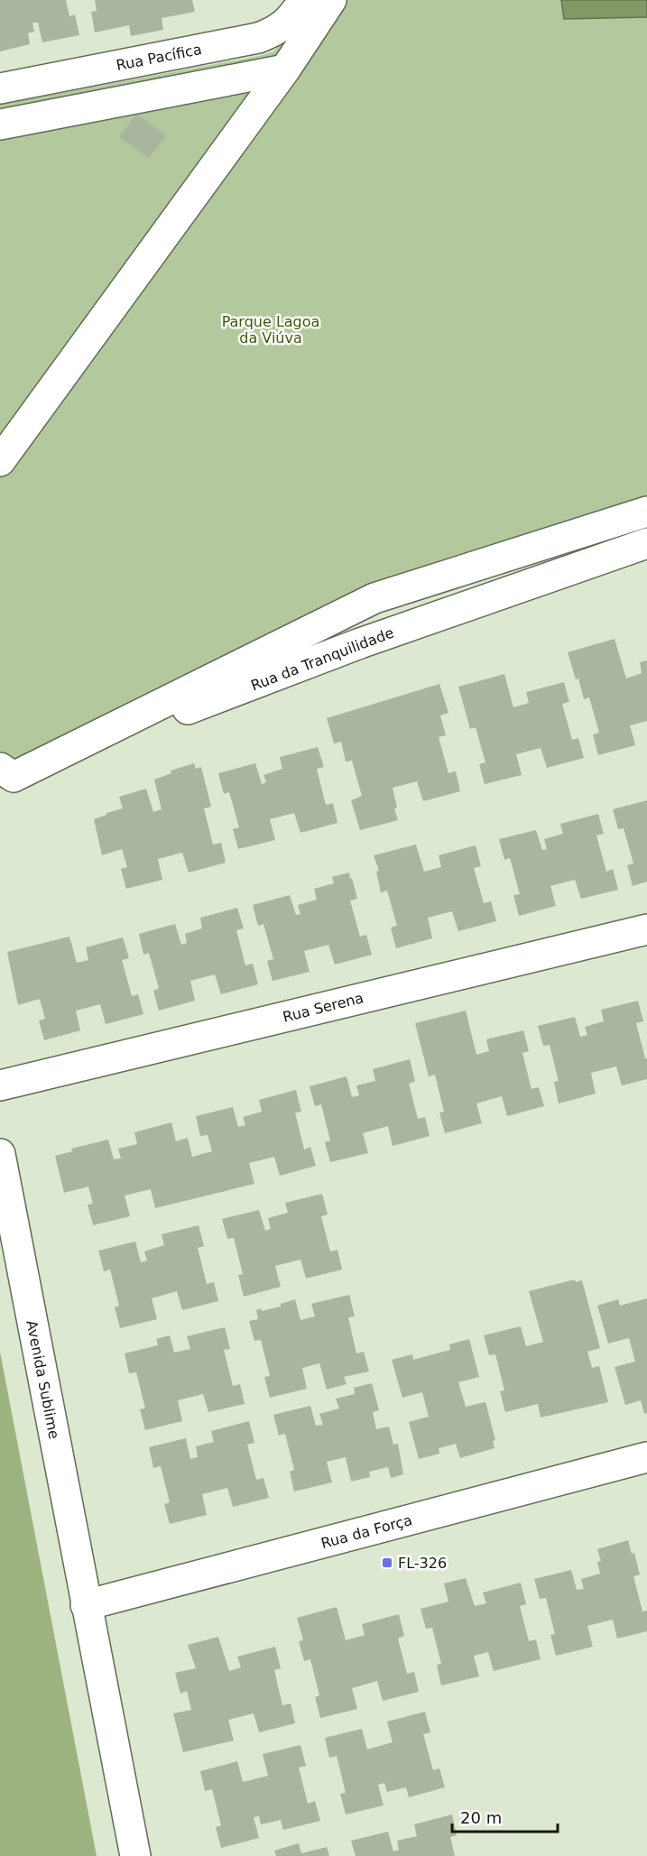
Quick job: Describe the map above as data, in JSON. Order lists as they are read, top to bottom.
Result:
{
  "streets": {
    "street": [
      "Rua Pacífica",
      "Rua da Tranquilidade",
      "Rua Serena",
      "Avenida Sublime",
      "Rua da Força"
    ]
  },
  "crossings": [
    ["Avenida Sublime", "Rua da Força"]
  ],
  "parks": ["Parque Lagoa da Viúva"],
  "places": {
    "transit": ["FL-326"]
  },
  "scale_bar": "20 m"
}
